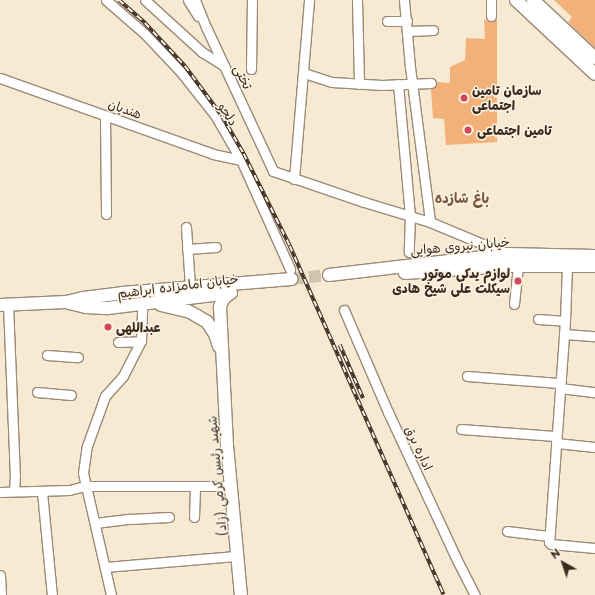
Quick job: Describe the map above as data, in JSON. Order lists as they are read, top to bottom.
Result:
{
  "streets": {
    "main road": ["خیابان نیروی هوایی", "خیابان امامزاده ابراهیم", "شهید رئیس کرمی (زاد)"],
    "street": [
      "تختی",
      "هندیان",
      "دلجو",
      "اداره برق"
    ]
  },
  "crossings": [
    ["هندیان", "دلجو"],
    ["دلجو", "خیابان امامزاده ابراهیم"]
  ],
  "districts": ["باغ شازده"],
  "places": [
    "سازمان تامین اجتماعی",
    "تامین اجتماعی",
    "لوازم یدکی موتور سیکلت علی شیخ هادی",
    "عبداللهی"
  ],
  "north": "top left"
}
